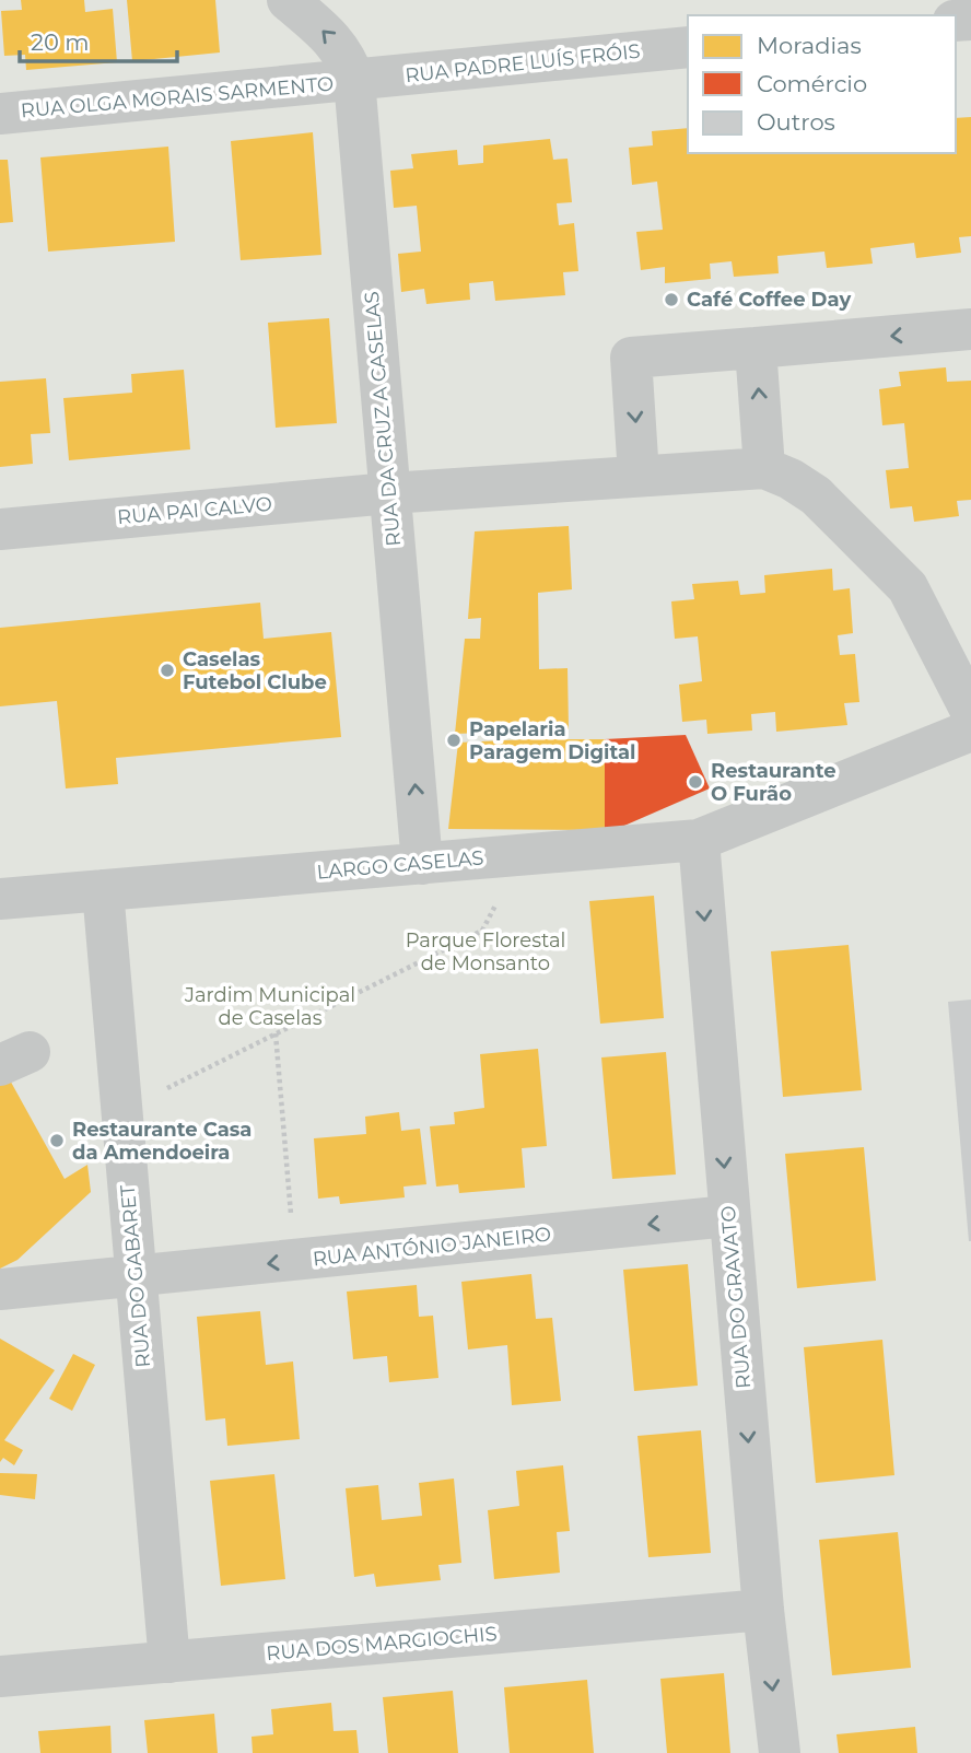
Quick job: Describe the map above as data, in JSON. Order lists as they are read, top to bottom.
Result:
{
  "streets": {
    "street": [
      "RUA PADRE LUÍS FRÓIS",
      "RUA OLGA MORAIS SARMENTO",
      "RUA DA CRUZ A CASELAS",
      "RUA PAI CALVO",
      "LARGO CASELAS",
      "RUA ANTÓNIO JANEIRO",
      "RUA DO GABARET",
      "RUA DO GRAVATO",
      "RUA DOS MARGIOCHIS"
    ]
  },
  "crossings": [
    ["RUA PADRE LUÍS FRÓIS", "RUA OLGA MORAIS SARMENTO"],
    ["RUA PADRE LUÍS FRÓIS", "RUA DA CRUZ A CASELAS"],
    ["RUA OLGA MORAIS SARMENTO", "RUA DA CRUZ A CASELAS"],
    ["RUA DA CRUZ A CASELAS", "RUA PAI CALVO"],
    ["RUA DA CRUZ A CASELAS", "LARGO CASELAS"],
    ["LARGO CASELAS", "RUA DO GABARET"],
    ["LARGO CASELAS", "RUA DO GRAVATO"],
    ["RUA ANTÓNIO JANEIRO", "RUA DO GABARET"],
    ["RUA ANTÓNIO JANEIRO", "RUA DO GRAVATO"],
    ["RUA DO GABARET", "RUA DOS MARGIOCHIS"],
    ["RUA DO GRAVATO", "RUA DOS MARGIOCHIS"]
  ],
  "one_way": ["RUA DA CRUZ A CASELAS", "RUA ANTÓNIO JANEIRO", "RUA DO GRAVATO"],
  "parks": ["Parque Florestal de Monsanto", "Jardim Municipal de Caselas"],
  "places": [
    "Café Coffee Day",
    "Caselas Futebol Clube",
    "Papelaria Paragem Digital",
    "Restaurante O Furão",
    "Restaurante Casa da Amendoeira"
  ],
  "legend": ["Moradias", "Comércio", "Outros"],
  "scale_bar": "20 m"
}
